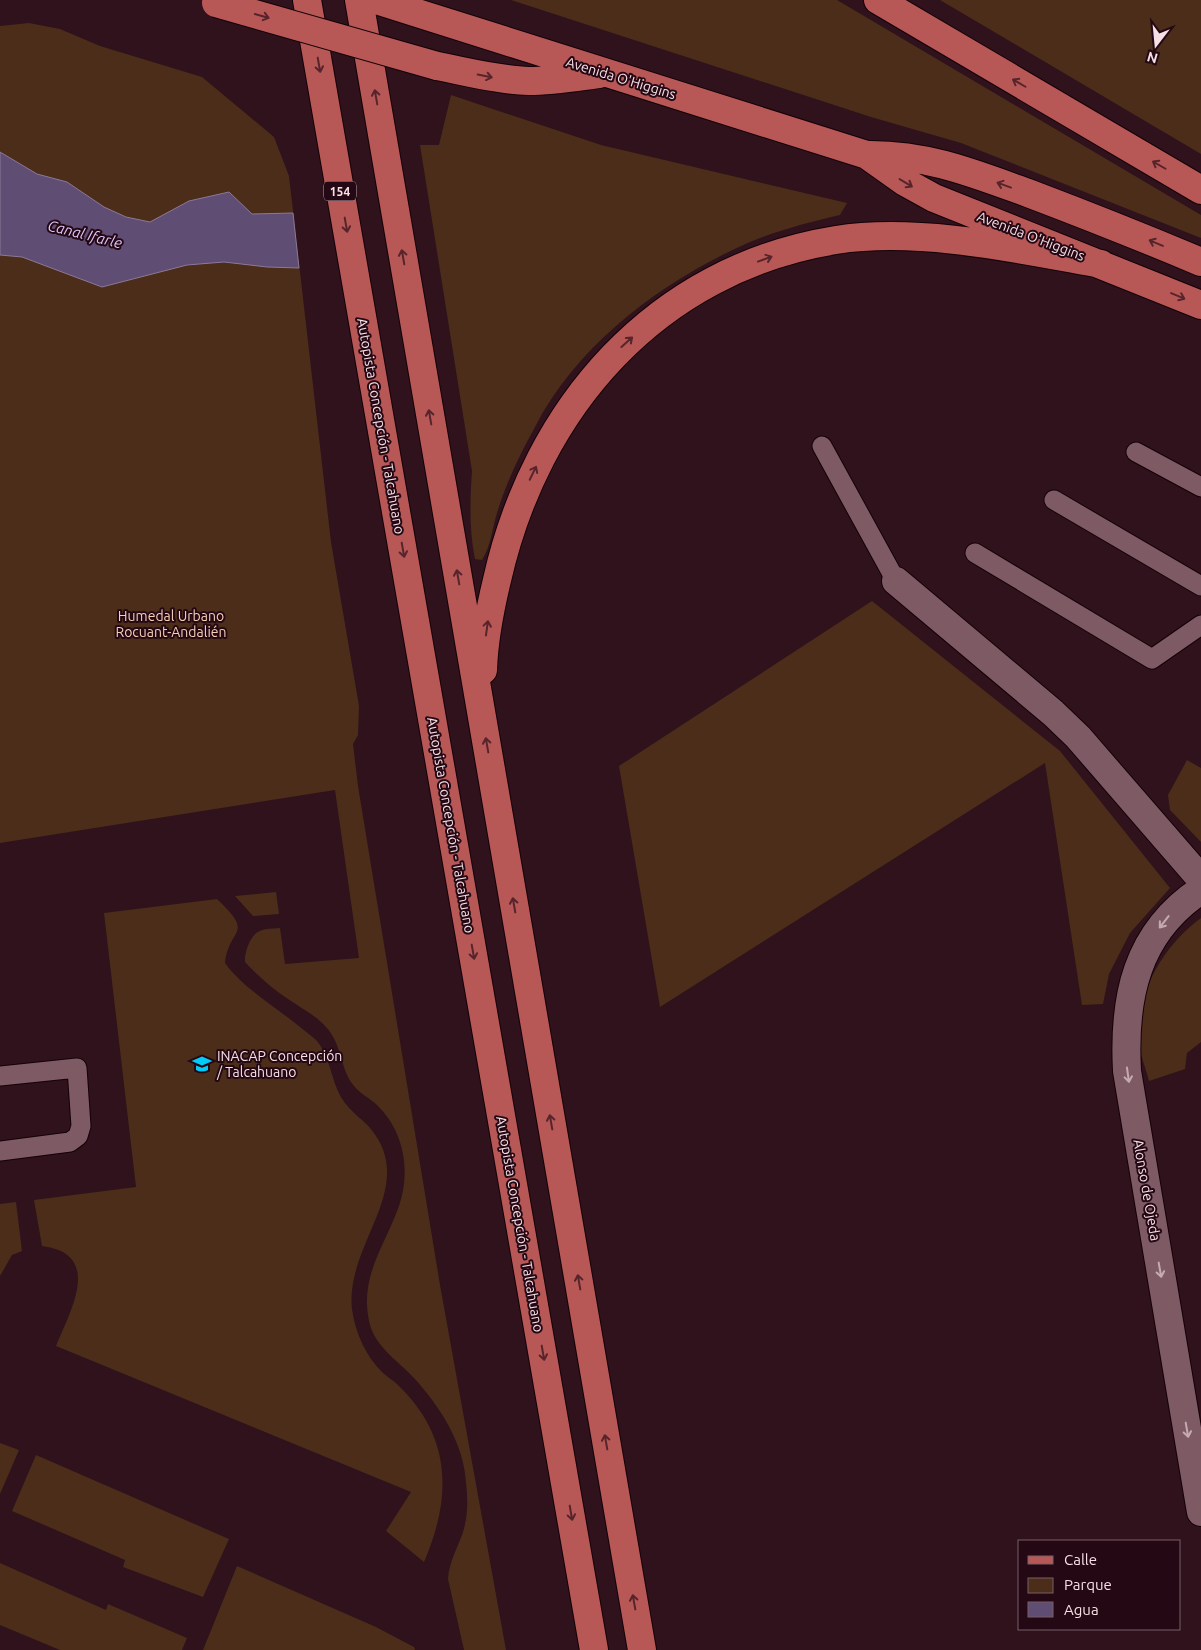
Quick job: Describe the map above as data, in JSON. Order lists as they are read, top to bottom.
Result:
{
  "streets": {
    "main road": ["Avenida O'Higgins", "154", "Autopista Concepción - Talcahuano"],
    "street": ["Alonso de Ojeda"]
  },
  "one_way": ["Alonso de Ojeda"],
  "water": ["Canal Ifarle"],
  "parks": ["Humedal Urbano Rocuant-Andalién"],
  "places": {
    "school or university": ["INACAP Concepción / Talcahuano"]
  },
  "legend": ["Calle", "Parque", "Agua"],
  "north": "bottom"
}
